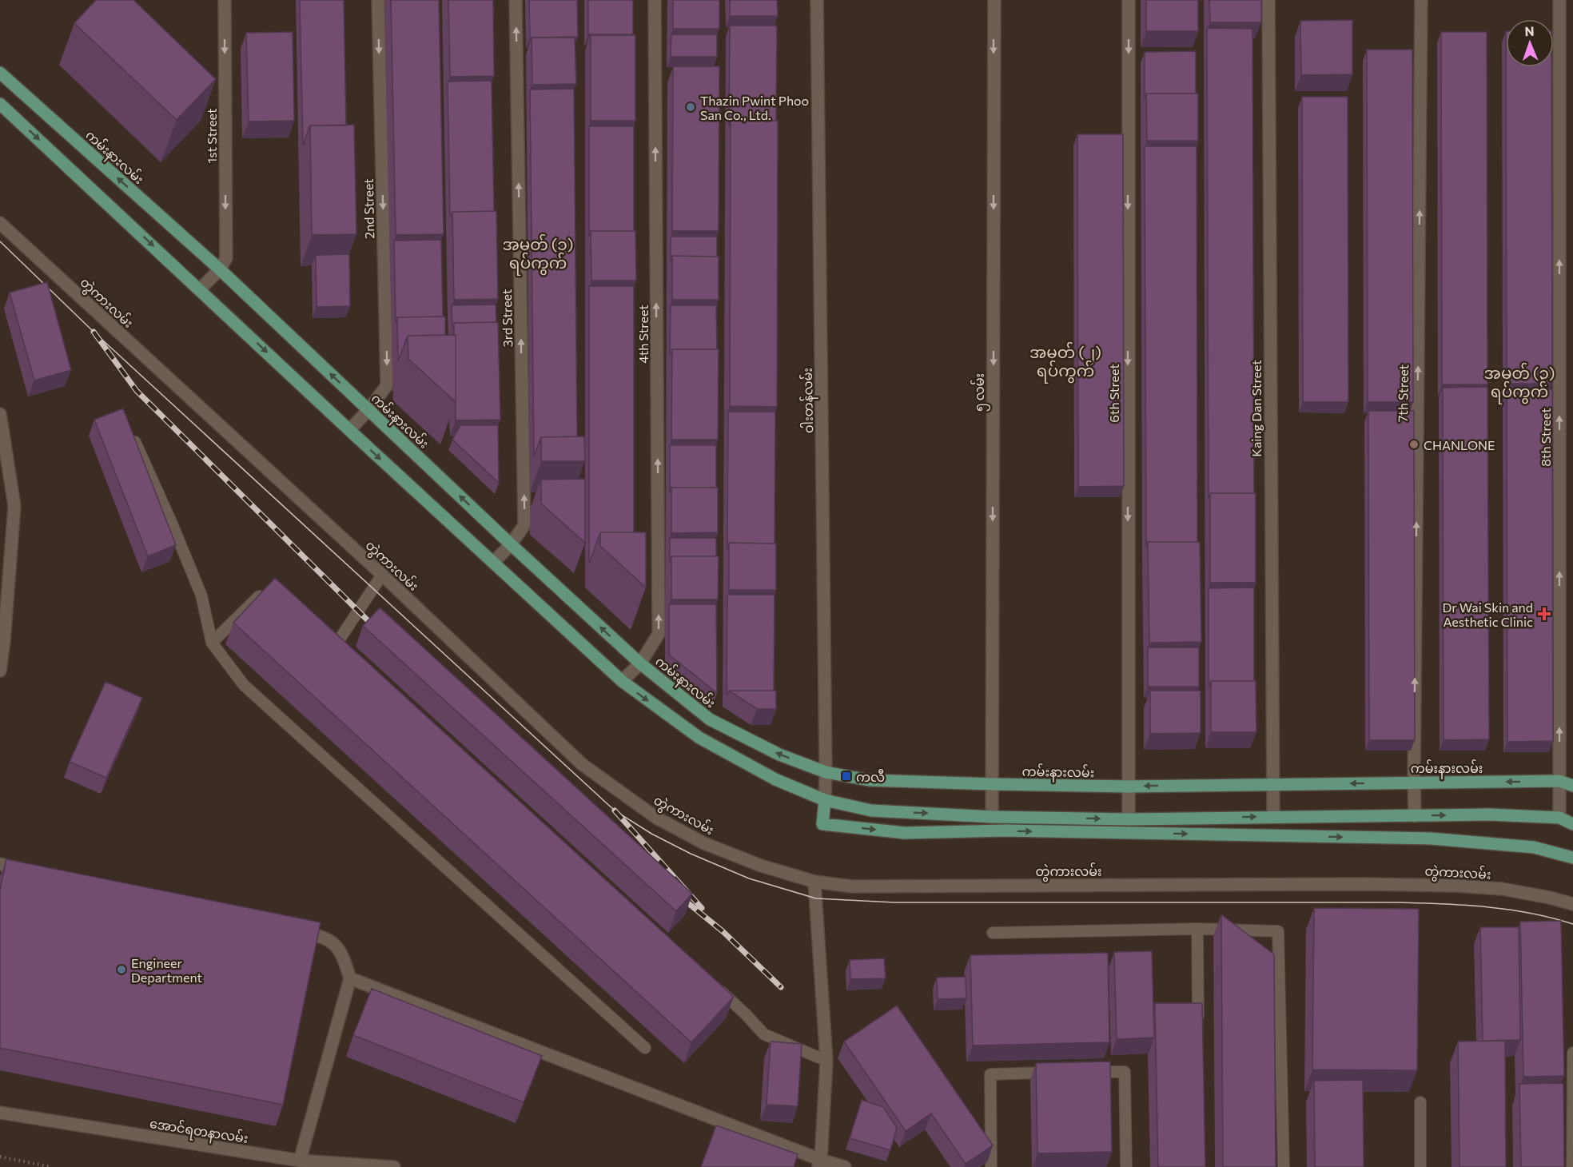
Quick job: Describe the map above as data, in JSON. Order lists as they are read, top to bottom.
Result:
{
  "streets": {
    "main road": ["ကမ်းနားလမ်း"],
    "street": [
      "1st Street",
      "2nd Street",
      "တွဲကားလမ်း",
      "3rd Street",
      "4th Street",
      "၅ လမ်း",
      "6th Street",
      "7th Street",
      "ဝါးတန်လမ်း",
      "Kaing Dan Street",
      "8th Street",
      "အောင်ရတနာလမ်း"
    ]
  },
  "crossings": [
    ["1st Street", "ကမ်းနားလမ်း"],
    ["ကမ်းနားလမ်း", "2nd Street"],
    ["ကမ်းနားလမ်း", "3rd Street"],
    ["ကမ်းနားလမ်း", "4th Street"],
    ["ကမ်းနားလမ်း", "၅ လမ်း"],
    ["ကမ်းနားလမ်း", "6th Street"],
    ["ကမ်းနားလမ်း", "7th Street"],
    ["ကမ်းနားလမ်း", "ဝါးတန်လမ်း"],
    ["ကမ်းနားလမ်း", "Kaing Dan Street"],
    ["ကမ်းနားလမ်း", "8th Street"]
  ],
  "one_way": [
    "1st Street",
    "2nd Street",
    "3rd Street",
    "4th Street",
    "၅ လမ်း",
    "6th Street",
    "7th Street",
    "8th Street"
  ],
  "districts": ["အမှတ် (၁) ရပ်ကွက်", "အမှတ် (၂) ရပ်ကွက်", "အမှတ် (၃) ရပ်ကွက်"],
  "places": {
    "other": ["Thazin Pwint Phoo San Co., Ltd.", "CHANLONE", "Engineer Department"],
    "health": ["Dr Wai Skin and Aesthetic Clinic"],
    "transit": ["ကလီ"]
  },
  "north": "top"
}
